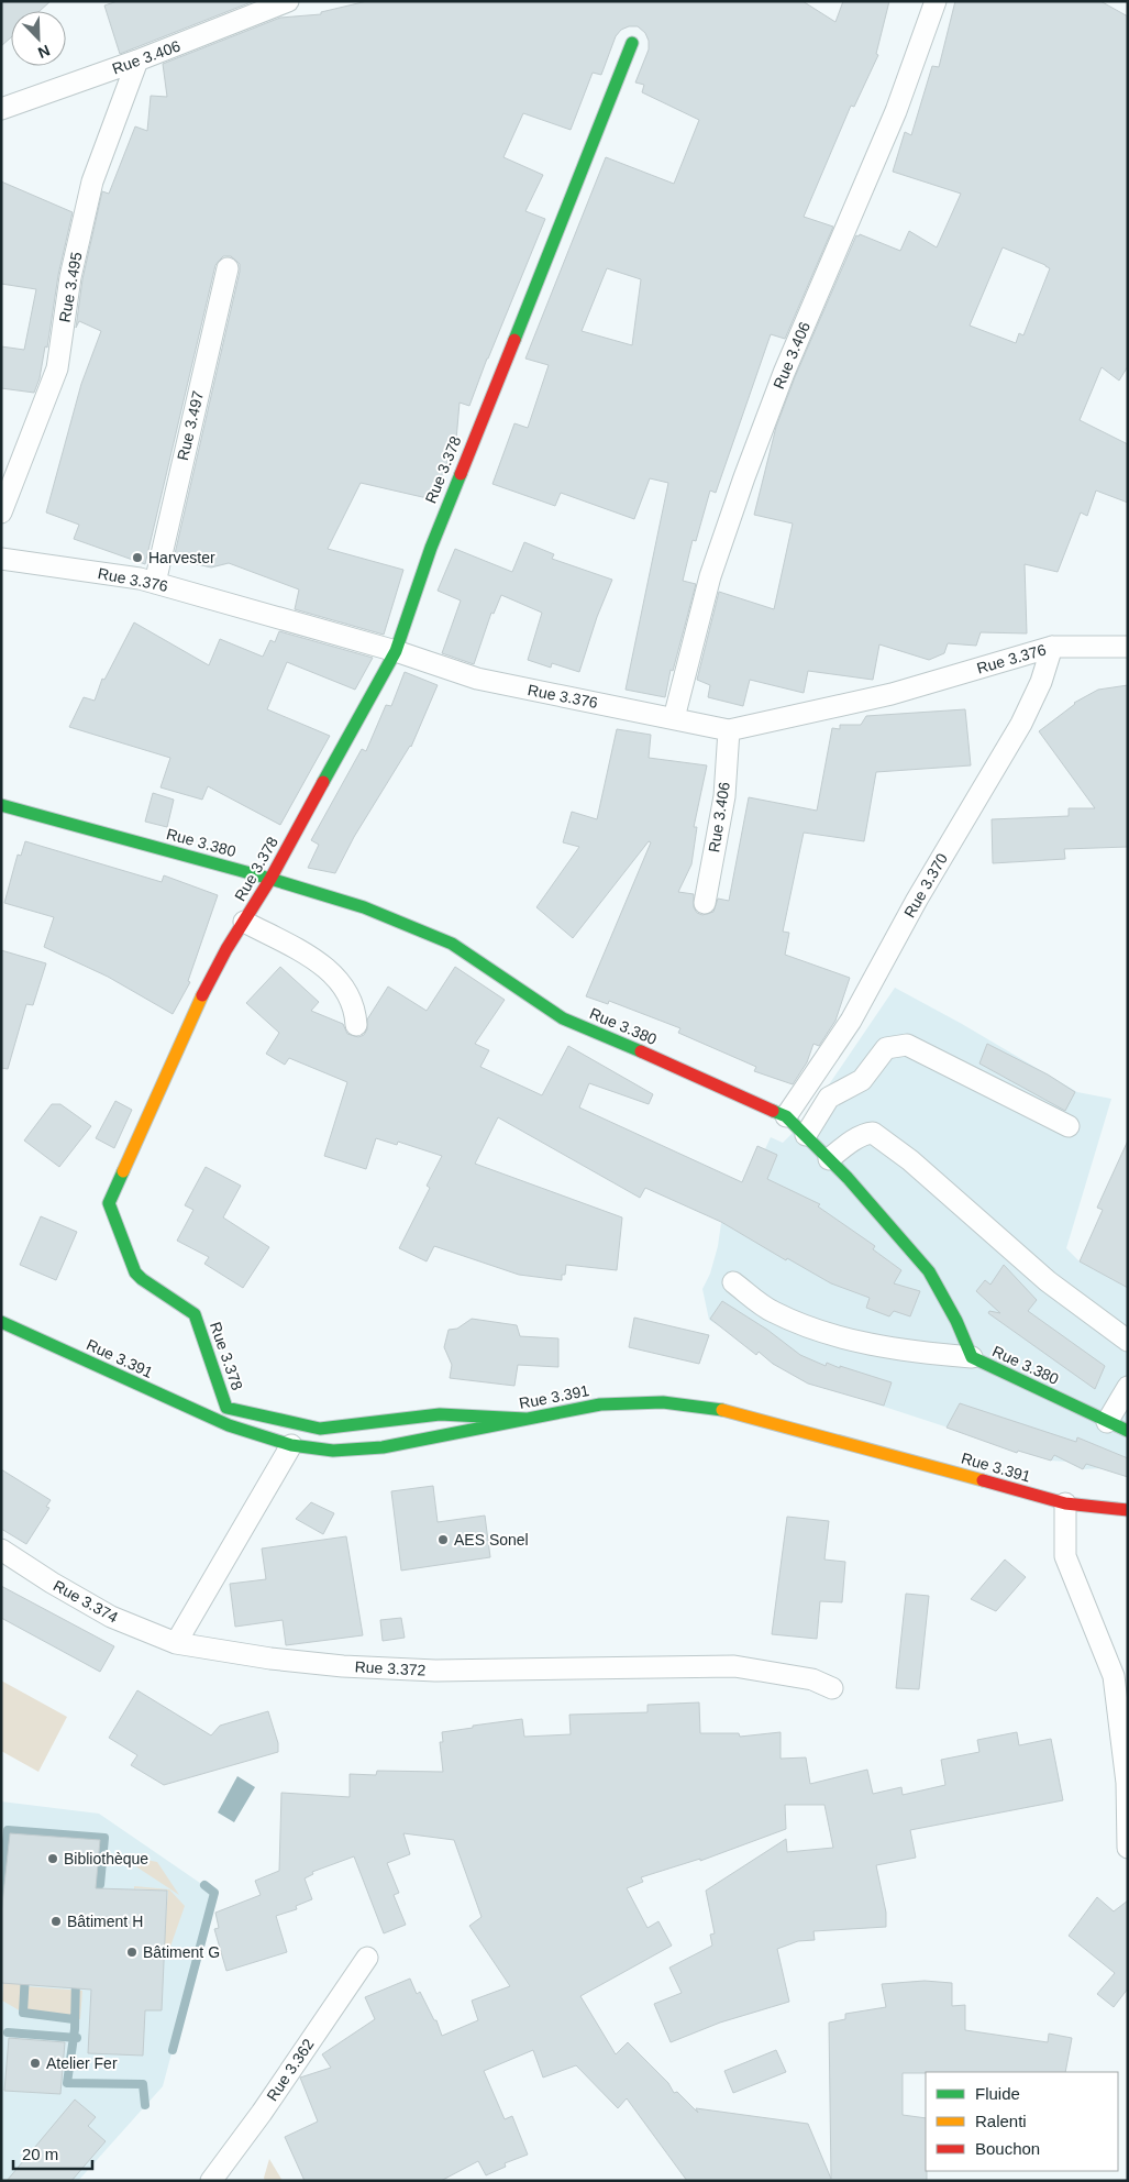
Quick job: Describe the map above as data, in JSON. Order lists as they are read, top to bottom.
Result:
{
  "streets": {
    "street": [
      "Rue 3.406",
      "Rue 3.495",
      "Rue 3.497",
      "Rue 3.378",
      "Rue 3.376",
      "Rue 3.380",
      "Rue 3.370",
      "Rue 3.391",
      "Rue 3.374",
      "Rue 3.372",
      "Rue 3.362"
    ]
  },
  "crossings": [
    ["Rue 3.406", "Rue 3.495"],
    ["Rue 3.406", "Rue 3.376"],
    ["Rue 3.497", "Rue 3.376"],
    ["Rue 3.378", "Rue 3.376"],
    ["Rue 3.378", "Rue 3.380"],
    ["Rue 3.378", "Rue 3.391"],
    ["Rue 3.376", "Rue 3.370"],
    ["Rue 3.380", "Rue 3.370"],
    ["Rue 3.374", "Rue 3.372"]
  ],
  "places": [
    "Harvester",
    "AES Sonel",
    "Bibliothèque",
    "Bâtiment H",
    "Bâtiment G",
    "Atelier Fer"
  ],
  "legend": ["Fluide", "Ralenti", "Bouchon"],
  "scale_bar": "20 m",
  "north": "bottom right"
}
